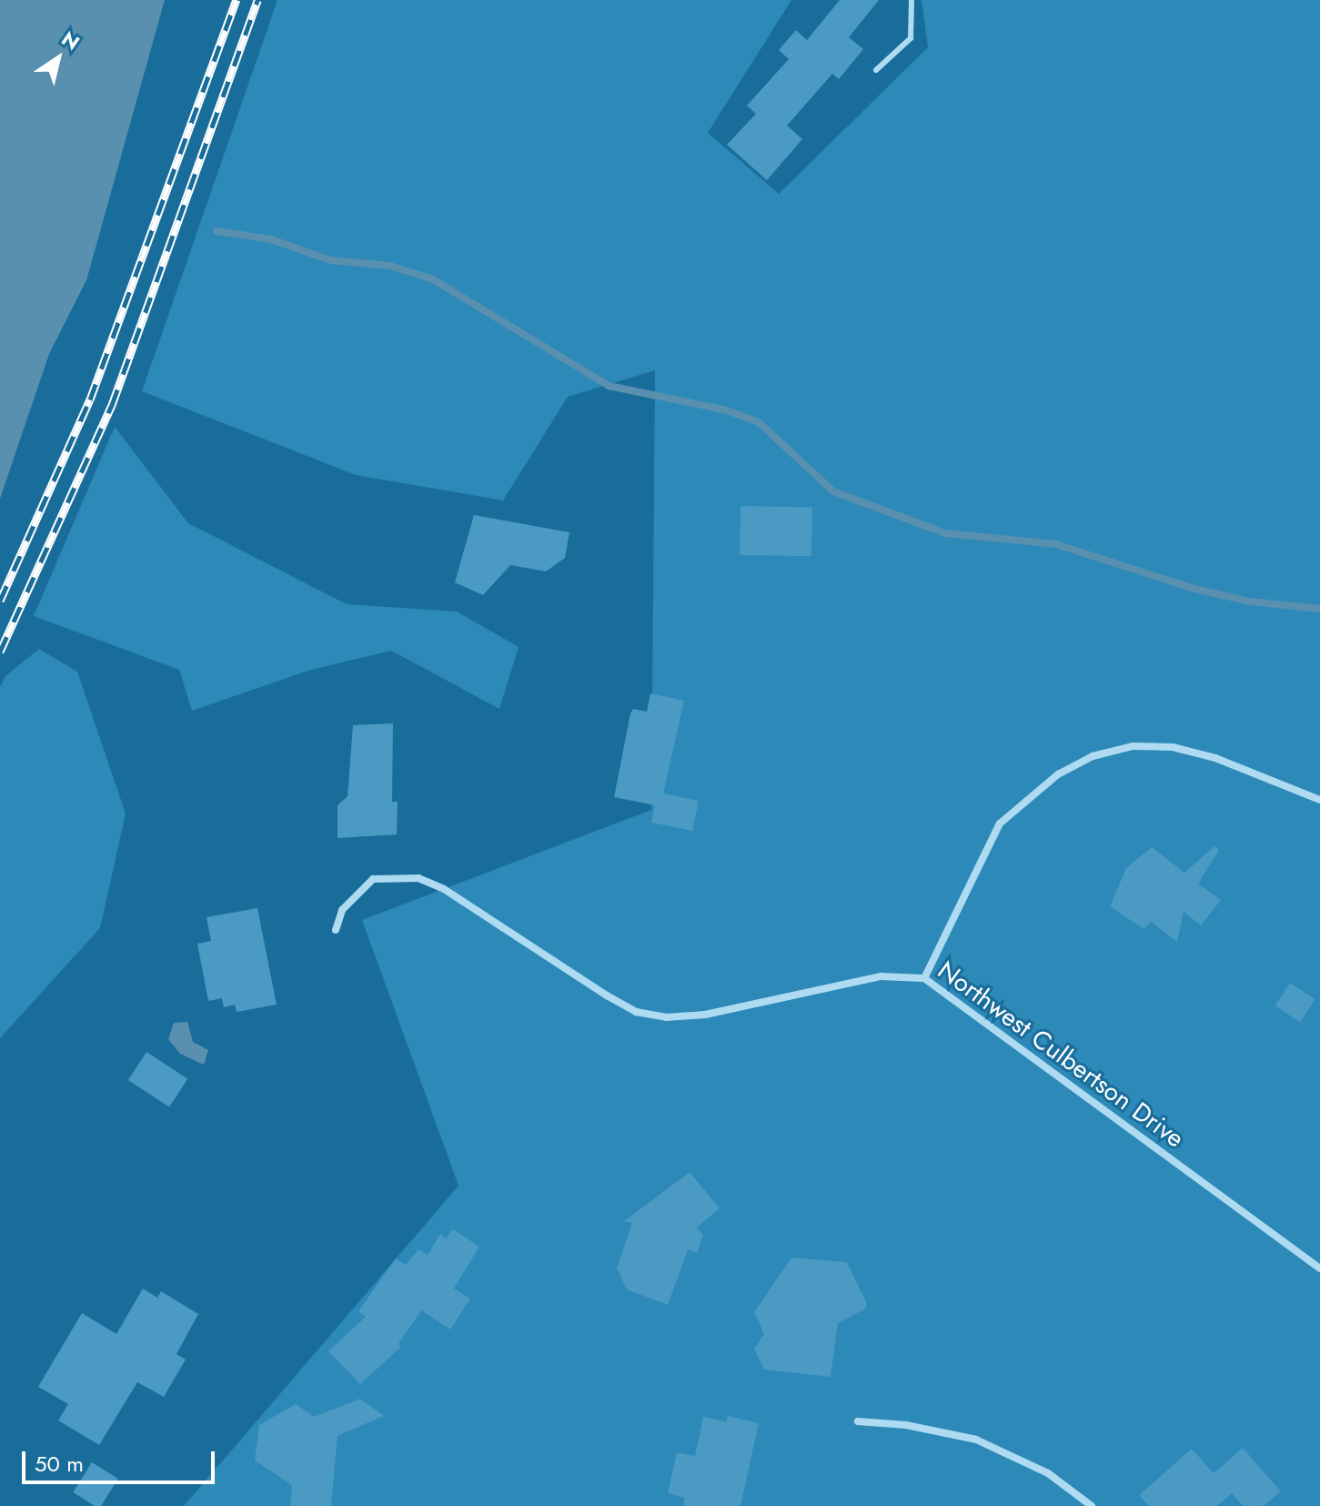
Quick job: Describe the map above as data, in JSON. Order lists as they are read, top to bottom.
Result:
{
  "streets": {
    "street": ["Northwest Culbertson Drive"]
  },
  "scale_bar": "50 m",
  "north": "top right"
}
